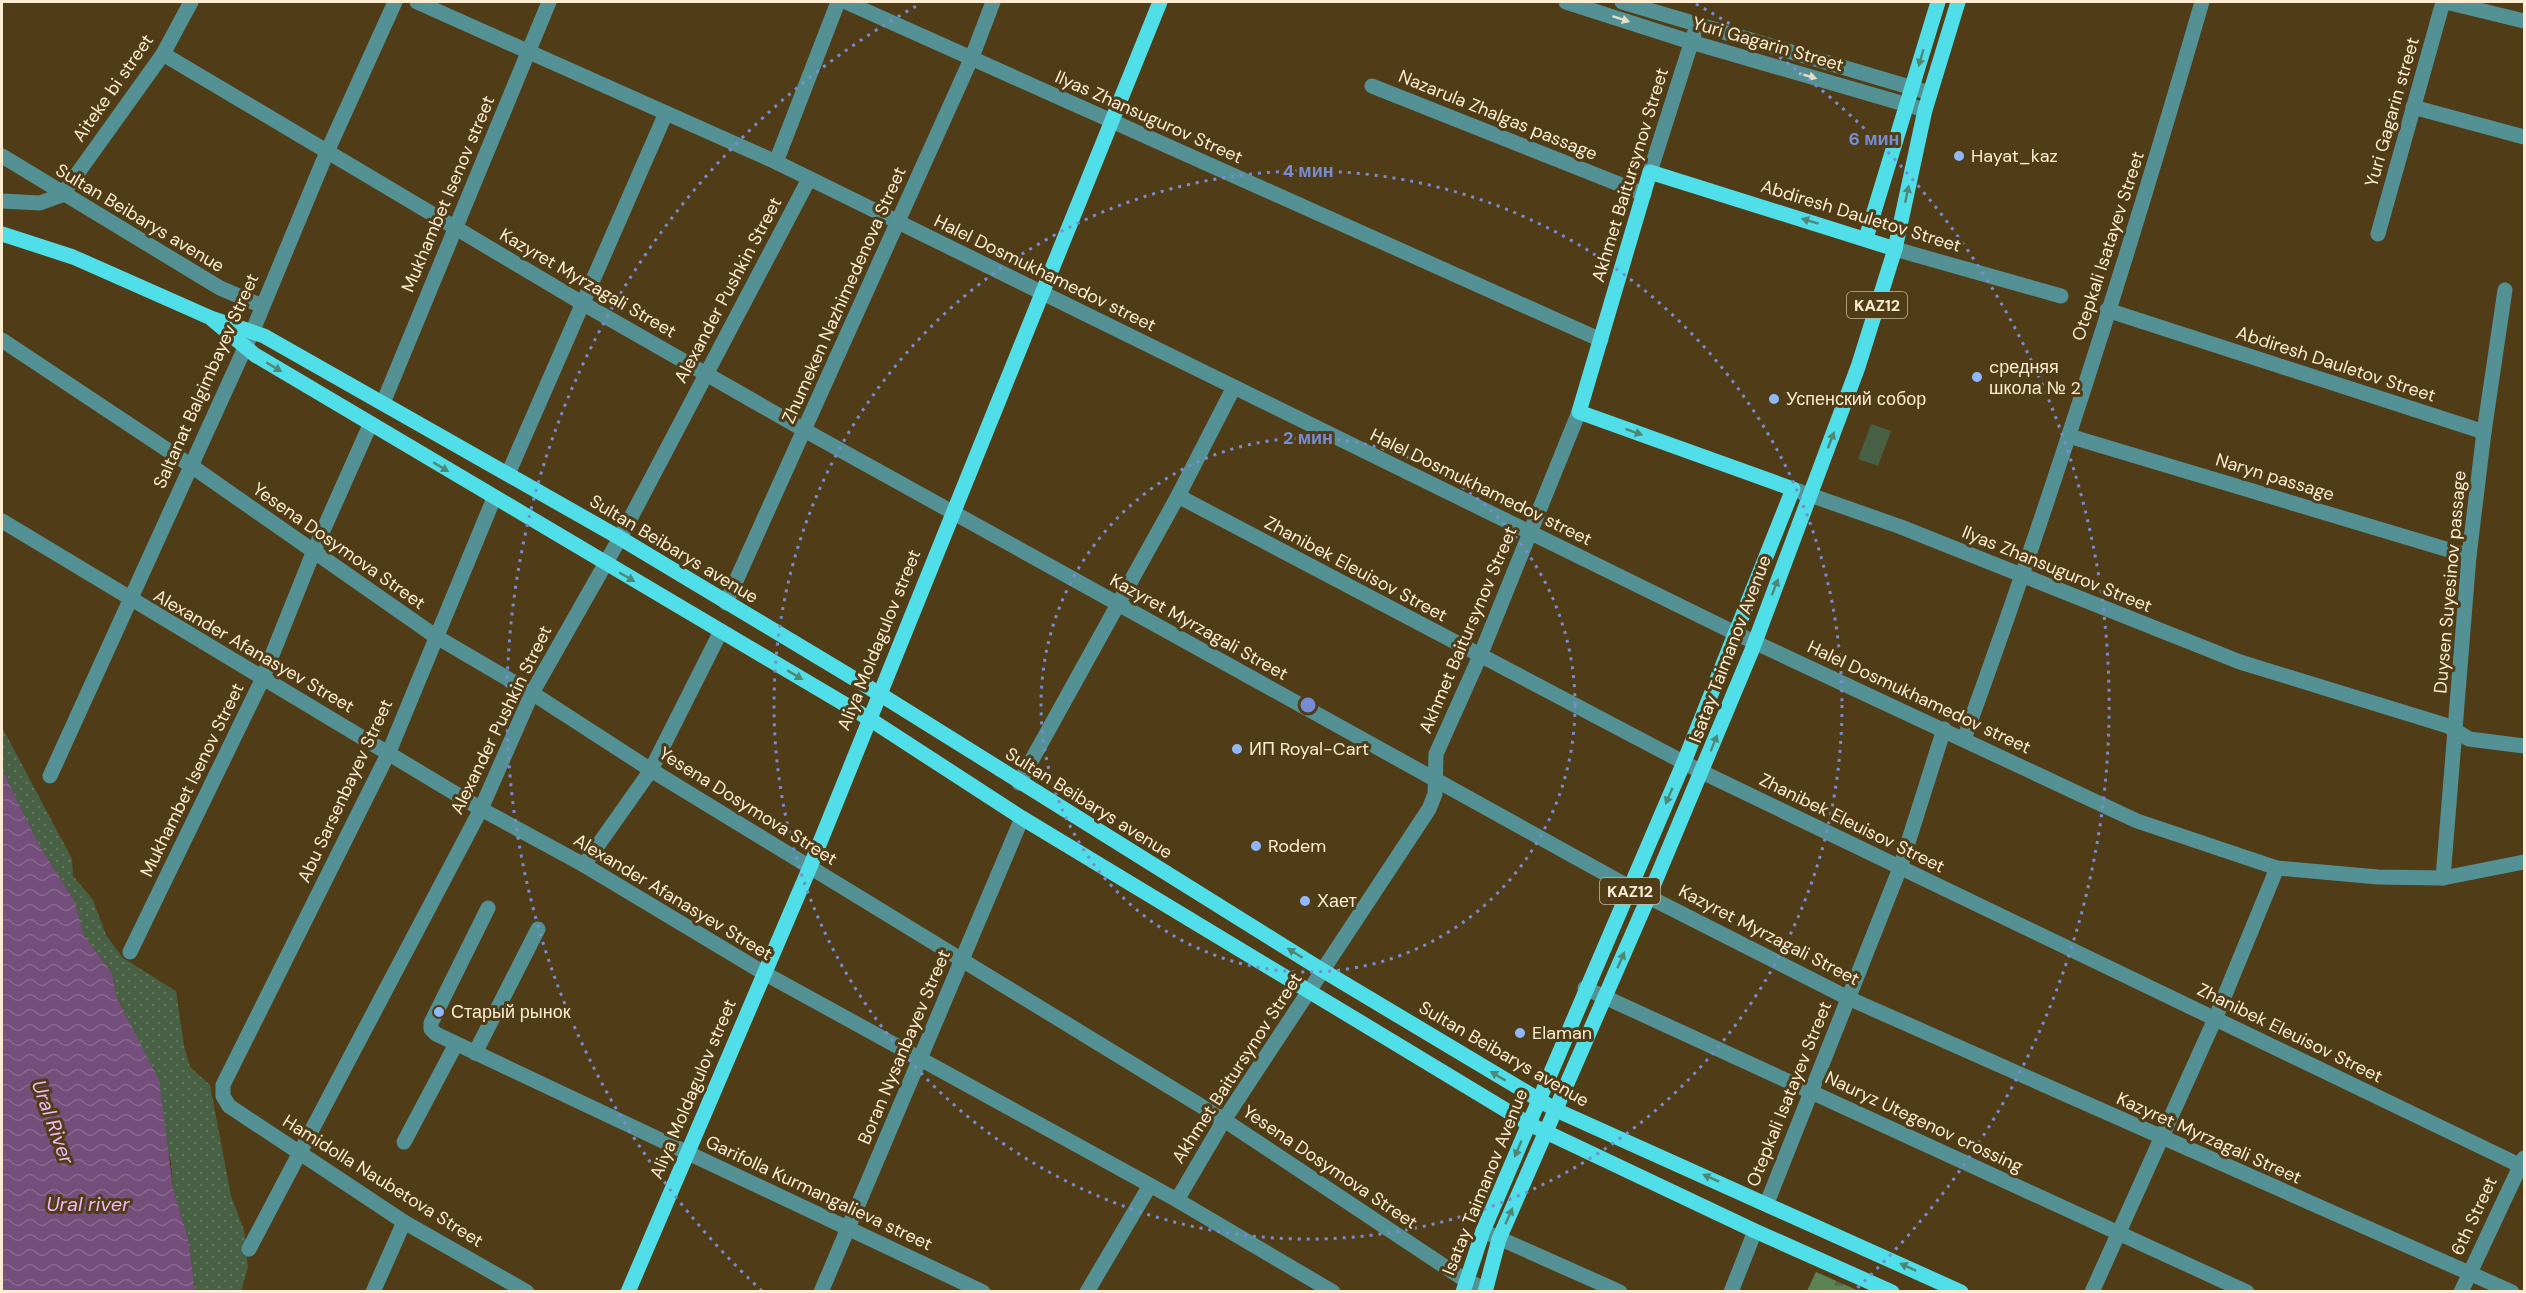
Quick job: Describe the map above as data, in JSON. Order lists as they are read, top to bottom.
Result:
{
  "streets": {
    "main road": [
      "Ilyas Zhansugurov Street",
      "Akhmet Baitursynov Street",
      "Abdiresh Dauletov Street",
      "Sultan Beibarys avenue",
      "KAZ12",
      "Aliya Moldagulov street",
      "Isatay Taimanov Avenue"
    ],
    "street": [
      "Yuri Gagarin Street",
      "Aiteke bi street",
      "Yuri Gagarin street",
      "Nazarula Zhalgas passage",
      "Mukhambet Isenov street",
      "Otepkali Isatayev Street",
      "Halel Dosmukhamedov street",
      "Kazyret Myrzagali Street",
      "Alexander Pushkin Street",
      "Zhumeken Nazhimedenova Street",
      "Saltanat Balgimbayev Street",
      "Naryn passage",
      "Yesena Dosymova Street",
      "Zhanibek Eleuisov Street",
      "Duysen Suyesinov passage",
      "Alexander Afanasyev Street",
      "Mukhambet Isenov Street",
      "Abu Sarsenbayev Street",
      "Boran Nysanbayev Street",
      "Nauryz Utegenov crossing",
      "Hamidolla Naubetova Street",
      "Garifolla Kurmangalieva street",
      "6th Street"
    ]
  },
  "crossings": [
    ["Yuri Gagarin Street", "Akhmet Baitursynov Street"],
    ["Yuri Gagarin Street", "Isatay Taimanov Avenue"],
    ["Aiteke bi street", "Sultan Beibarys avenue"],
    ["Aiteke bi street", "Kazyret Myrzagali Street"],
    ["Nazarula Zhalgas passage", "Akhmet Baitursynov Street"],
    ["Ilyas Zhansugurov Street", "Akhmet Baitursynov Street"],
    ["Ilyas Zhansugurov Street", "Otepkali Isatayev Street"],
    ["Ilyas Zhansugurov Street", "Zhumeken Nazhimedenova Street"],
    ["Ilyas Zhansugurov Street", "Duysen Suyesinov passage"],
    ["Ilyas Zhansugurov Street", "Aliya Moldagulov street"],
    ["Ilyas Zhansugurov Street", "Isatay Taimanov Avenue"],
    ["Akhmet Baitursynov Street", "Abdiresh Dauletov Street"],
    ["Akhmet Baitursynov Street", "Sultan Beibarys avenue"],
    ["Akhmet Baitursynov Street", "Halel Dosmukhamedov street"],
    ["Akhmet Baitursynov Street", "Kazyret Myrzagali Street"],
    ["Akhmet Baitursynov Street", "Yesena Dosymova Street"],
    ["Akhmet Baitursynov Street", "Zhanibek Eleuisov Street"],
    ["Akhmet Baitursynov Street", "Alexander Afanasyev Street"],
    ["Mukhambet Isenov street", "Sultan Beibarys avenue"],
    ["Mukhambet Isenov street", "Halel Dosmukhamedov street"],
    ["Mukhambet Isenov street", "Kazyret Myrzagali Street"],
    ["Abdiresh Dauletov Street", "Otepkali Isatayev Street"],
    ["Abdiresh Dauletov Street", "Duysen Suyesinov passage"],
    ["Abdiresh Dauletov Street", "Isatay Taimanov Avenue"],
    ["Sultan Beibarys avenue", "Otepkali Isatayev Street"],
    ["Sultan Beibarys avenue", "Alexander Pushkin Street"],
    ["Sultan Beibarys avenue", "Zhumeken Nazhimedenova Street"],
    ["Sultan Beibarys avenue", "Saltanat Balgimbayev Street"],
    ["Sultan Beibarys avenue", "Aliya Moldagulov street"],
    ["Sultan Beibarys avenue", "Isatay Taimanov Avenue"],
    ["Sultan Beibarys avenue", "Mukhambet Isenov Street"],
    ["Sultan Beibarys avenue", "Abu Sarsenbayev Street"],
    ["Sultan Beibarys avenue", "Boran Nysanbayev Street"],
    ["Otepkali Isatayev Street", "Halel Dosmukhamedov street"],
    ["Otepkali Isatayev Street", "Kazyret Myrzagali Street"],
    ["Otepkali Isatayev Street", "Naryn passage"],
    ["Otepkali Isatayev Street", "Zhanibek Eleuisov Street"],
    ["Otepkali Isatayev Street", "Nauryz Utegenov crossing"],
    ["Halel Dosmukhamedov street", "Alexander Pushkin Street"],
    ["Halel Dosmukhamedov street", "Zhumeken Nazhimedenova Street"],
    ["Halel Dosmukhamedov street", "Duysen Suyesinov passage"],
    ["Halel Dosmukhamedov street", "Aliya Moldagulov street"],
    ["Halel Dosmukhamedov street", "Isatay Taimanov Avenue"],
    ["Kazyret Myrzagali Street", "Alexander Pushkin Street"],
    ["Kazyret Myrzagali Street", "Zhumeken Nazhimedenova Street"],
    ["Kazyret Myrzagali Street", "Saltanat Balgimbayev Street"],
    ["Kazyret Myrzagali Street", "Aliya Moldagulov street"],
    ["Kazyret Myrzagali Street", "Isatay Taimanov Avenue"],
    ["Kazyret Myrzagali Street", "6th Street"],
    ["Alexander Pushkin Street", "Yesena Dosymova Street"],
    ["Alexander Pushkin Street", "Alexander Afanasyev Street"],
    ["Alexander Pushkin Street", "Hamidolla Naubetova Street"],
    ["Saltanat Balgimbayev Street", "Yesena Dosymova Street"],
    ["Saltanat Balgimbayev Street", "Alexander Afanasyev Street"],
    ["Naryn passage", "Duysen Suyesinov passage"],
    ["Yesena Dosymova Street", "Aliya Moldagulov street"],
    ["Yesena Dosymova Street", "Isatay Taimanov Avenue"],
    ["Yesena Dosymova Street", "Mukhambet Isenov Street"],
    ["Yesena Dosymova Street", "Abu Sarsenbayev Street"],
    ["Yesena Dosymova Street", "Boran Nysanbayev Street"],
    ["Zhanibek Eleuisov Street", "Isatay Taimanov Avenue"],
    ["Zhanibek Eleuisov Street", "6th Street"],
    ["Aliya Moldagulov street", "Alexander Afanasyev Street"],
    ["Aliya Moldagulov street", "Garifolla Kurmangalieva street"],
    ["Isatay Taimanov Avenue", "Nauryz Utegenov crossing"],
    ["Alexander Afanasyev Street", "Mukhambet Isenov Street"],
    ["Alexander Afanasyev Street", "Abu Sarsenbayev Street"],
    ["Alexander Afanasyev Street", "Boran Nysanbayev Street"],
    ["Abu Sarsenbayev Street", "Hamidolla Naubetova Street"],
    ["Boran Nysanbayev Street", "Garifolla Kurmangalieva street"]
  ],
  "water": ["Ural River", "Ural river"],
  "places": [
    "Hayat_kaz",
    "cредняя школа № 2",
    "Успенский собор",
    "ИП Royal-Cart",
    "Rodem",
    "Хает",
    "Старый рынок",
    "Elaman"
  ],
  "rings": ["6 мин", "4 мин", "2 мин"]
}
